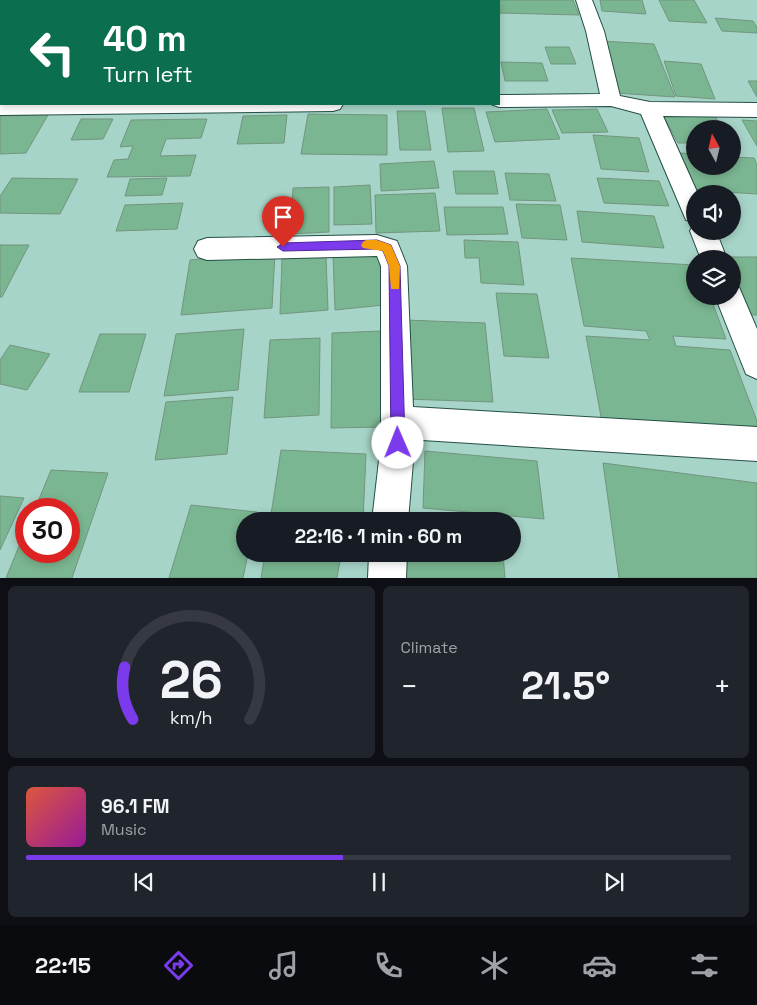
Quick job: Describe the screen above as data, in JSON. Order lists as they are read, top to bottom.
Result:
{
  "north": "top",
  "page": {
    "turn": ["40 m", "Turn left"],
    "limit": "30",
    "trip": "22:16 · 1 min · 60 m",
    "tile": "Climate",
    "heat": ["−", "21.5°", "+"],
    "song": ["96.1 FM", "Music"],
    "tabs": "22:15",
    "gauge": ["26", "km/h"]
  }
}
